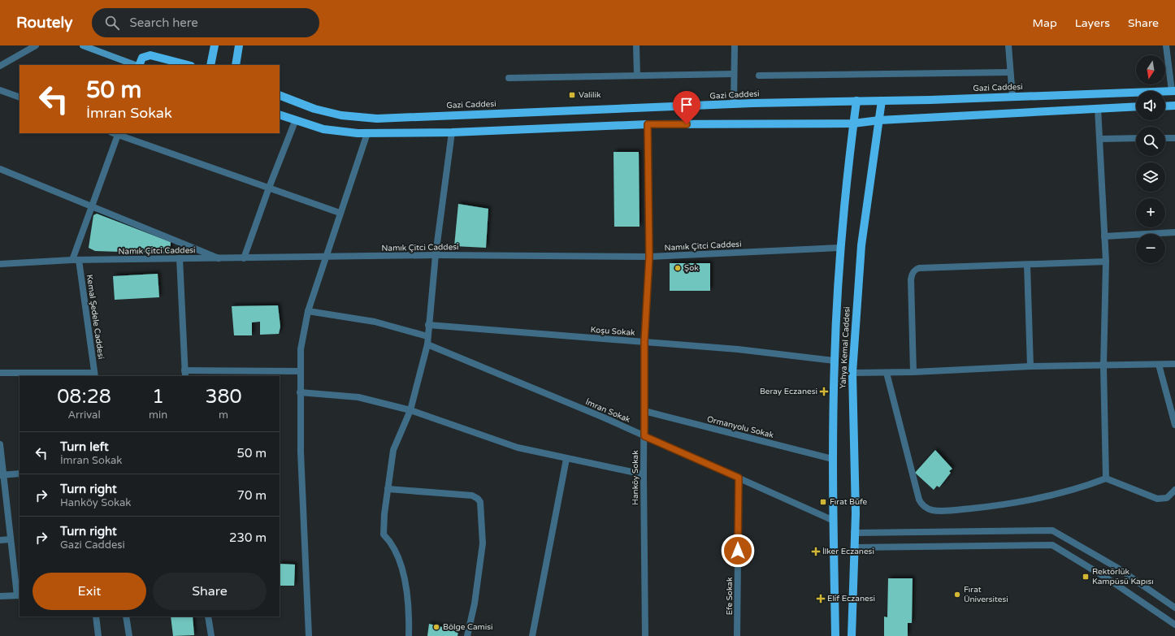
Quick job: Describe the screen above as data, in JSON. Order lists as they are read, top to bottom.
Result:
{
  "streets": {
    "main road": ["Gazi Caddesi", "Yahya Kemal Caddesi"],
    "street": [
      "Namık Çitci Caddesi",
      "Kemal Şedele Caddesi",
      "Koşu Sokak",
      "İmran Sokak",
      "Ormanyolu Sokak",
      "Hanköy Sokak",
      "Efe Sokak"
    ]
  },
  "crossings": [
    ["Gazi Caddesi", "Yahya Kemal Caddesi"],
    ["Namık Çitci Caddesi", "Kemal Şedele Caddesi"],
    ["Namık Çitci Caddesi", "Yahya Kemal Caddesi"],
    ["Namık Çitci Caddesi", "Hanköy Sokak"],
    ["Koşu Sokak", "Yahya Kemal Caddesi"],
    ["Koşu Sokak", "Hanköy Sokak"],
    ["Yahya Kemal Caddesi", "İmran Sokak"],
    ["Yahya Kemal Caddesi", "Ormanyolu Sokak"],
    ["İmran Sokak", "Hanköy Sokak"],
    ["İmran Sokak", "Efe Sokak"],
    ["Ormanyolu Sokak", "Hanköy Sokak"]
  ],
  "places": {
    "transit": ["Valilik", "Fırat Büfe", "Rektörlük Kampüsü Kapısı"],
    "other": ["Şok", "Fırat Üniversitesi", "Bölge Camisi"],
    "health": ["Beray Eczanesi", "İlker Eczanesi", "Elif Eczanesi"]
  },
  "north": "bottom",
  "page": {
    "header": "Routely",
    "search": "Search here",
    "nav": ["Map", "Layers", "Share"],
    "map_buttons": ["+", "−"],
    "turn": ["50 m", "İmran Sokak"],
    "eta": [
      "08:28",
      "Arrival",
      "1",
      "min",
      "380",
      "m"
    ],
    "list": [
      {
        "name": "Turn left",
        "note": "İmran Sokak",
        "value": "50 m"
      },
      {
        "name": "Turn right",
        "note": "Hanköy Sokak",
        "value": "70 m"
      },
      {
        "name": "Turn right",
        "note": "Gazi Caddesi",
        "value": "230 m"
      }
    ],
    "buttons": ["Exit", "Share"]
  }
}
